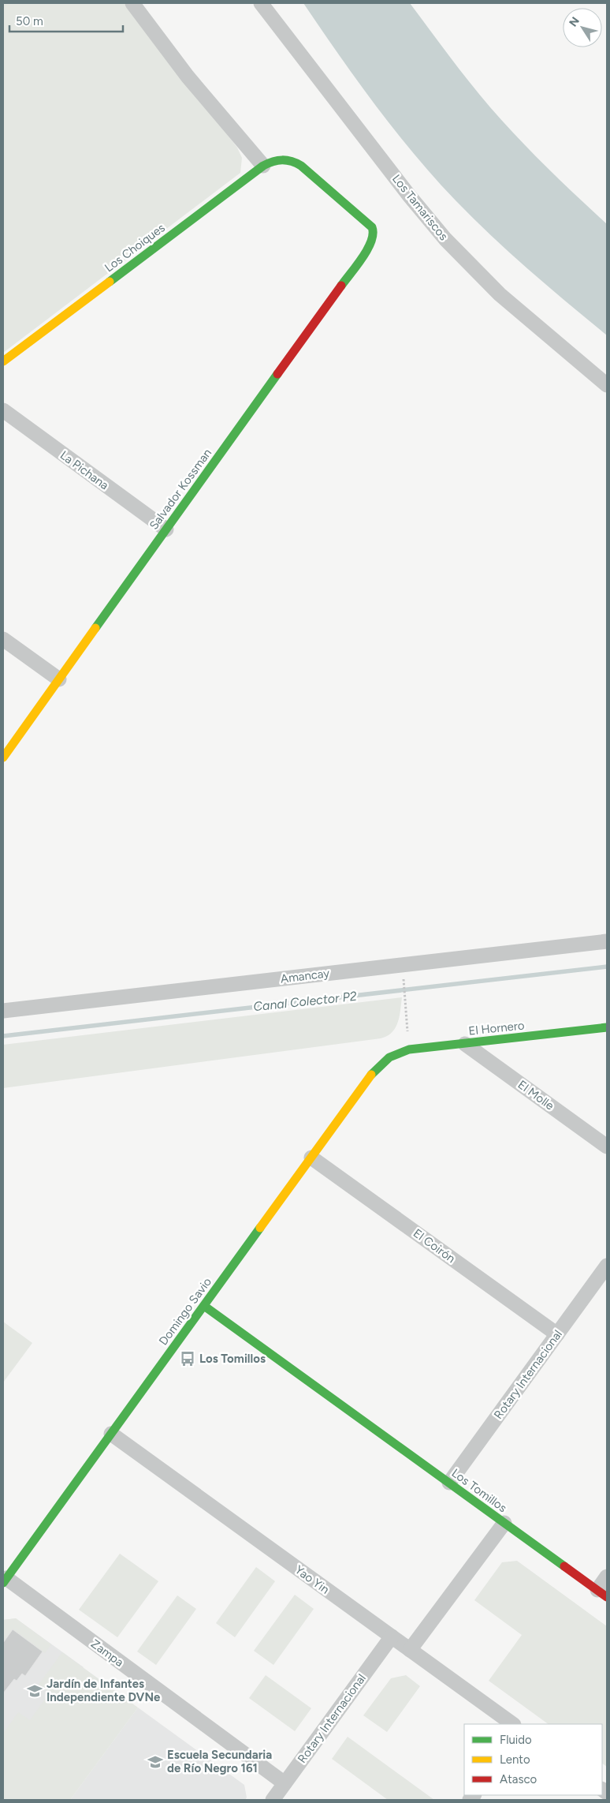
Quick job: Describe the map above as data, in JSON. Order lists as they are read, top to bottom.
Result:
{
  "streets": {
    "street": [
      "Los Tamariscos",
      "Los Choiques",
      "La Pichana",
      "Salvador Kossman",
      "Amancay",
      "El Hornero",
      "El Molle",
      "El Coirón",
      "Domingo Savio",
      "Rotary Internacional",
      "Los Tomillos",
      "Yao Yin",
      "Zampa"
    ]
  },
  "crossings": [
    ["Los Choiques", "Salvador Kossman"],
    ["La Pichana", "Salvador Kossman"],
    ["El Hornero", "El Molle"],
    ["El Hornero", "Domingo Savio"],
    ["El Coirón", "Domingo Savio"],
    ["El Coirón", "Rotary Internacional"],
    ["Domingo Savio", "Los Tomillos"],
    ["Domingo Savio", "Yao Yin"],
    ["Domingo Savio", "Zampa"],
    ["Rotary Internacional", "Los Tomillos"],
    ["Rotary Internacional", "Yao Yin"],
    ["Rotary Internacional", "Zampa"]
  ],
  "water": ["Canal Colector P2"],
  "places": {
    "bus stop": ["Los Tomillos"],
    "school or university": ["Jardín de Infantes Independiente DVNe", "Escuela Secundaria de Río Negro 161"]
  },
  "legend": ["Fluido", "Lento", "Atasco"],
  "scale_bar": "50 m",
  "north": "top left"
}
